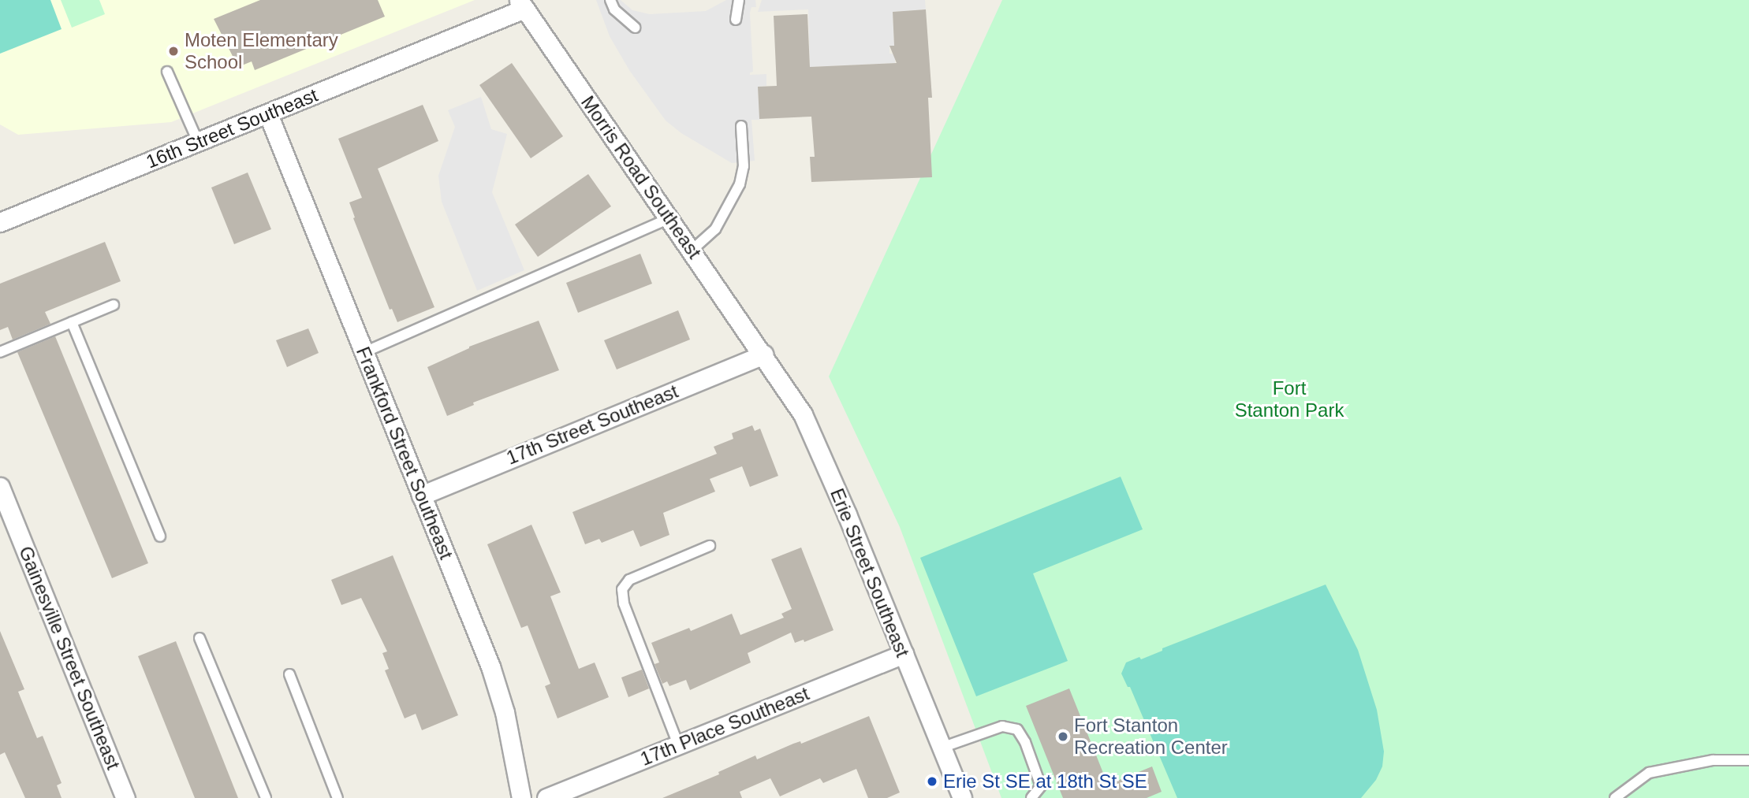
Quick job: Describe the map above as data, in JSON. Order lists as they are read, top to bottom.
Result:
{
  "streets": {
    "street": [
      "16th Street Southeast",
      "Morris Road Southeast",
      "17th Street Southeast",
      "Frankford Street Southeast",
      "Erie Street Southeast",
      "Gainesville Street Southeast",
      "17th Place Southeast"
    ]
  },
  "crossings": [
    ["16th Street Southeast", "Morris Road Southeast"],
    ["16th Street Southeast", "Frankford Street Southeast"],
    ["Morris Road Southeast", "17th Street Southeast"],
    ["Morris Road Southeast", "Erie Street Southeast"],
    ["17th Street Southeast", "Frankford Street Southeast"],
    ["17th Street Southeast", "Erie Street Southeast"],
    ["Erie Street Southeast", "17th Place Southeast"]
  ],
  "parks": ["Fort Stanton Park"],
  "places": ["Moten Elementary School", "Fort Stanton Recreation Center", "Erie St SE at 18th St SE"]
}
